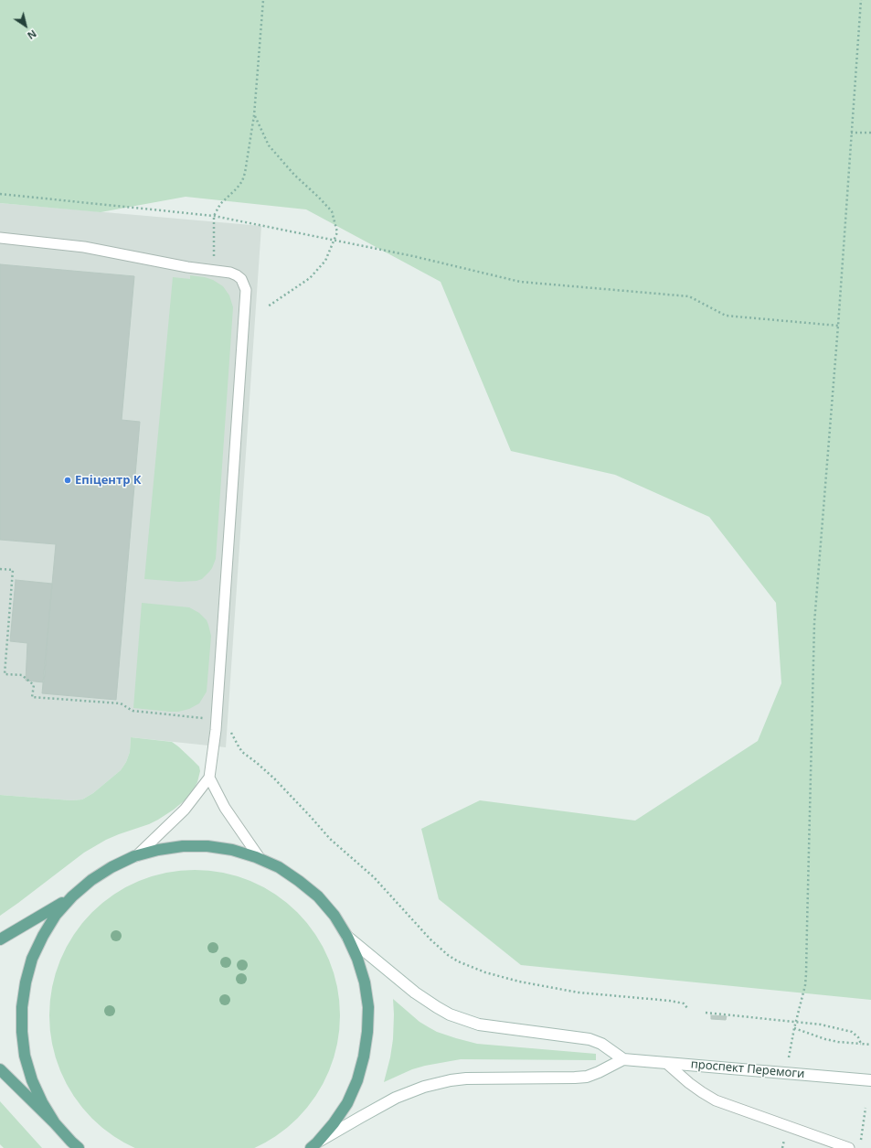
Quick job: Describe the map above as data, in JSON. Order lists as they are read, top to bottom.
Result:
{
  "streets": {
    "main road": ["проспект Перемоги"]
  },
  "places": ["Епіцентр К"],
  "north": "bottom right"
}
